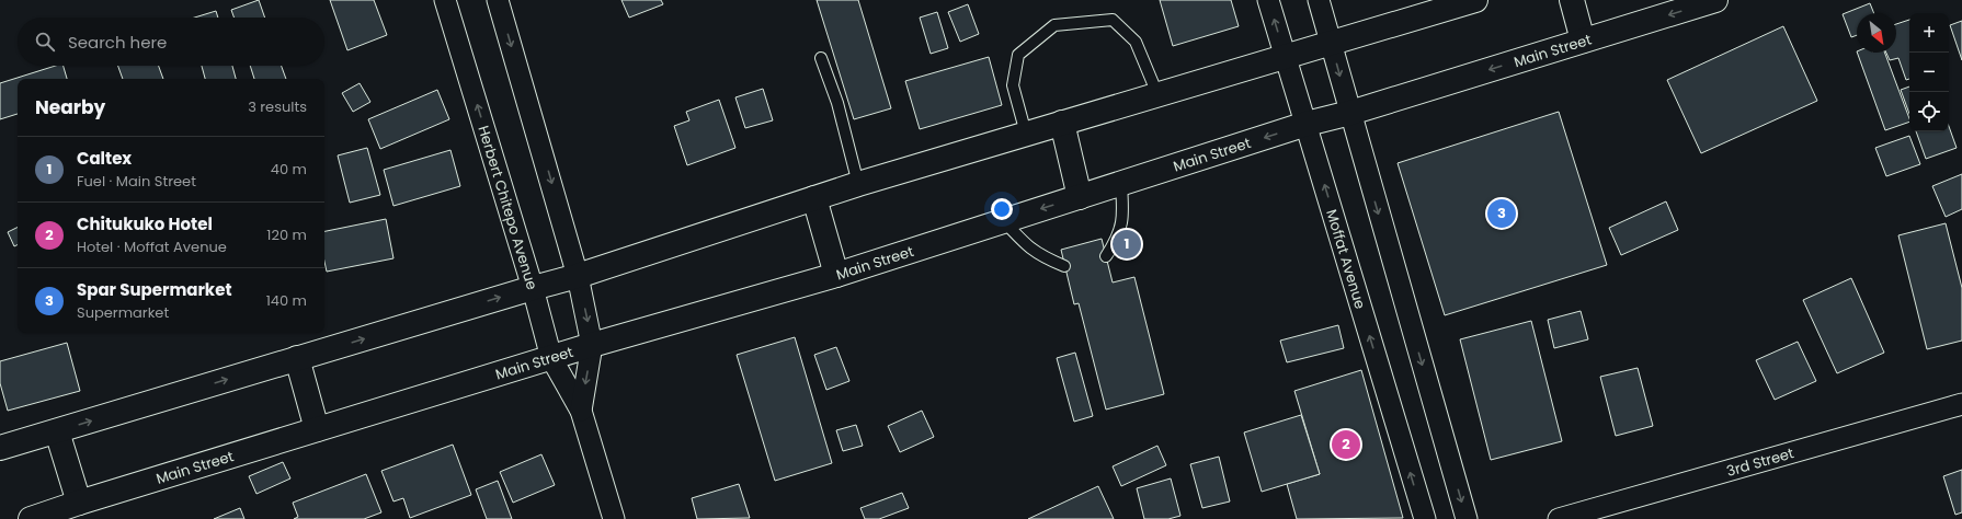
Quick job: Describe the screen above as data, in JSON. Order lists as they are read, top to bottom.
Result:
{
  "streets": {
    "highway": ["Main Street"],
    "street": ["Herbert Chitepo Avenue", "Moffat Avenue", "3rd Street"]
  },
  "crossings": [
    ["Main Street", "Herbert Chitepo Avenue"],
    ["Main Street", "Moffat Avenue"]
  ],
  "north": "bottom right",
  "page": {
    "map_buttons": ["+", "−"],
    "search": "Search here",
    "heading": ["Nearby", "3 results"],
    "list": [
      {
        "mark": "1",
        "name": "Caltex",
        "note": "Fuel · Main Street",
        "value": "40 m"
      },
      {
        "mark": "2",
        "name": "Chitukuko Hotel",
        "note": "Hotel · Moffat Avenue",
        "value": "120 m"
      },
      {
        "mark": "3",
        "name": "Spar Supermarket",
        "note": "Supermarket",
        "value": "140 m"
      }
    ],
    "pins": ["3", "1", "2"]
  }
}
